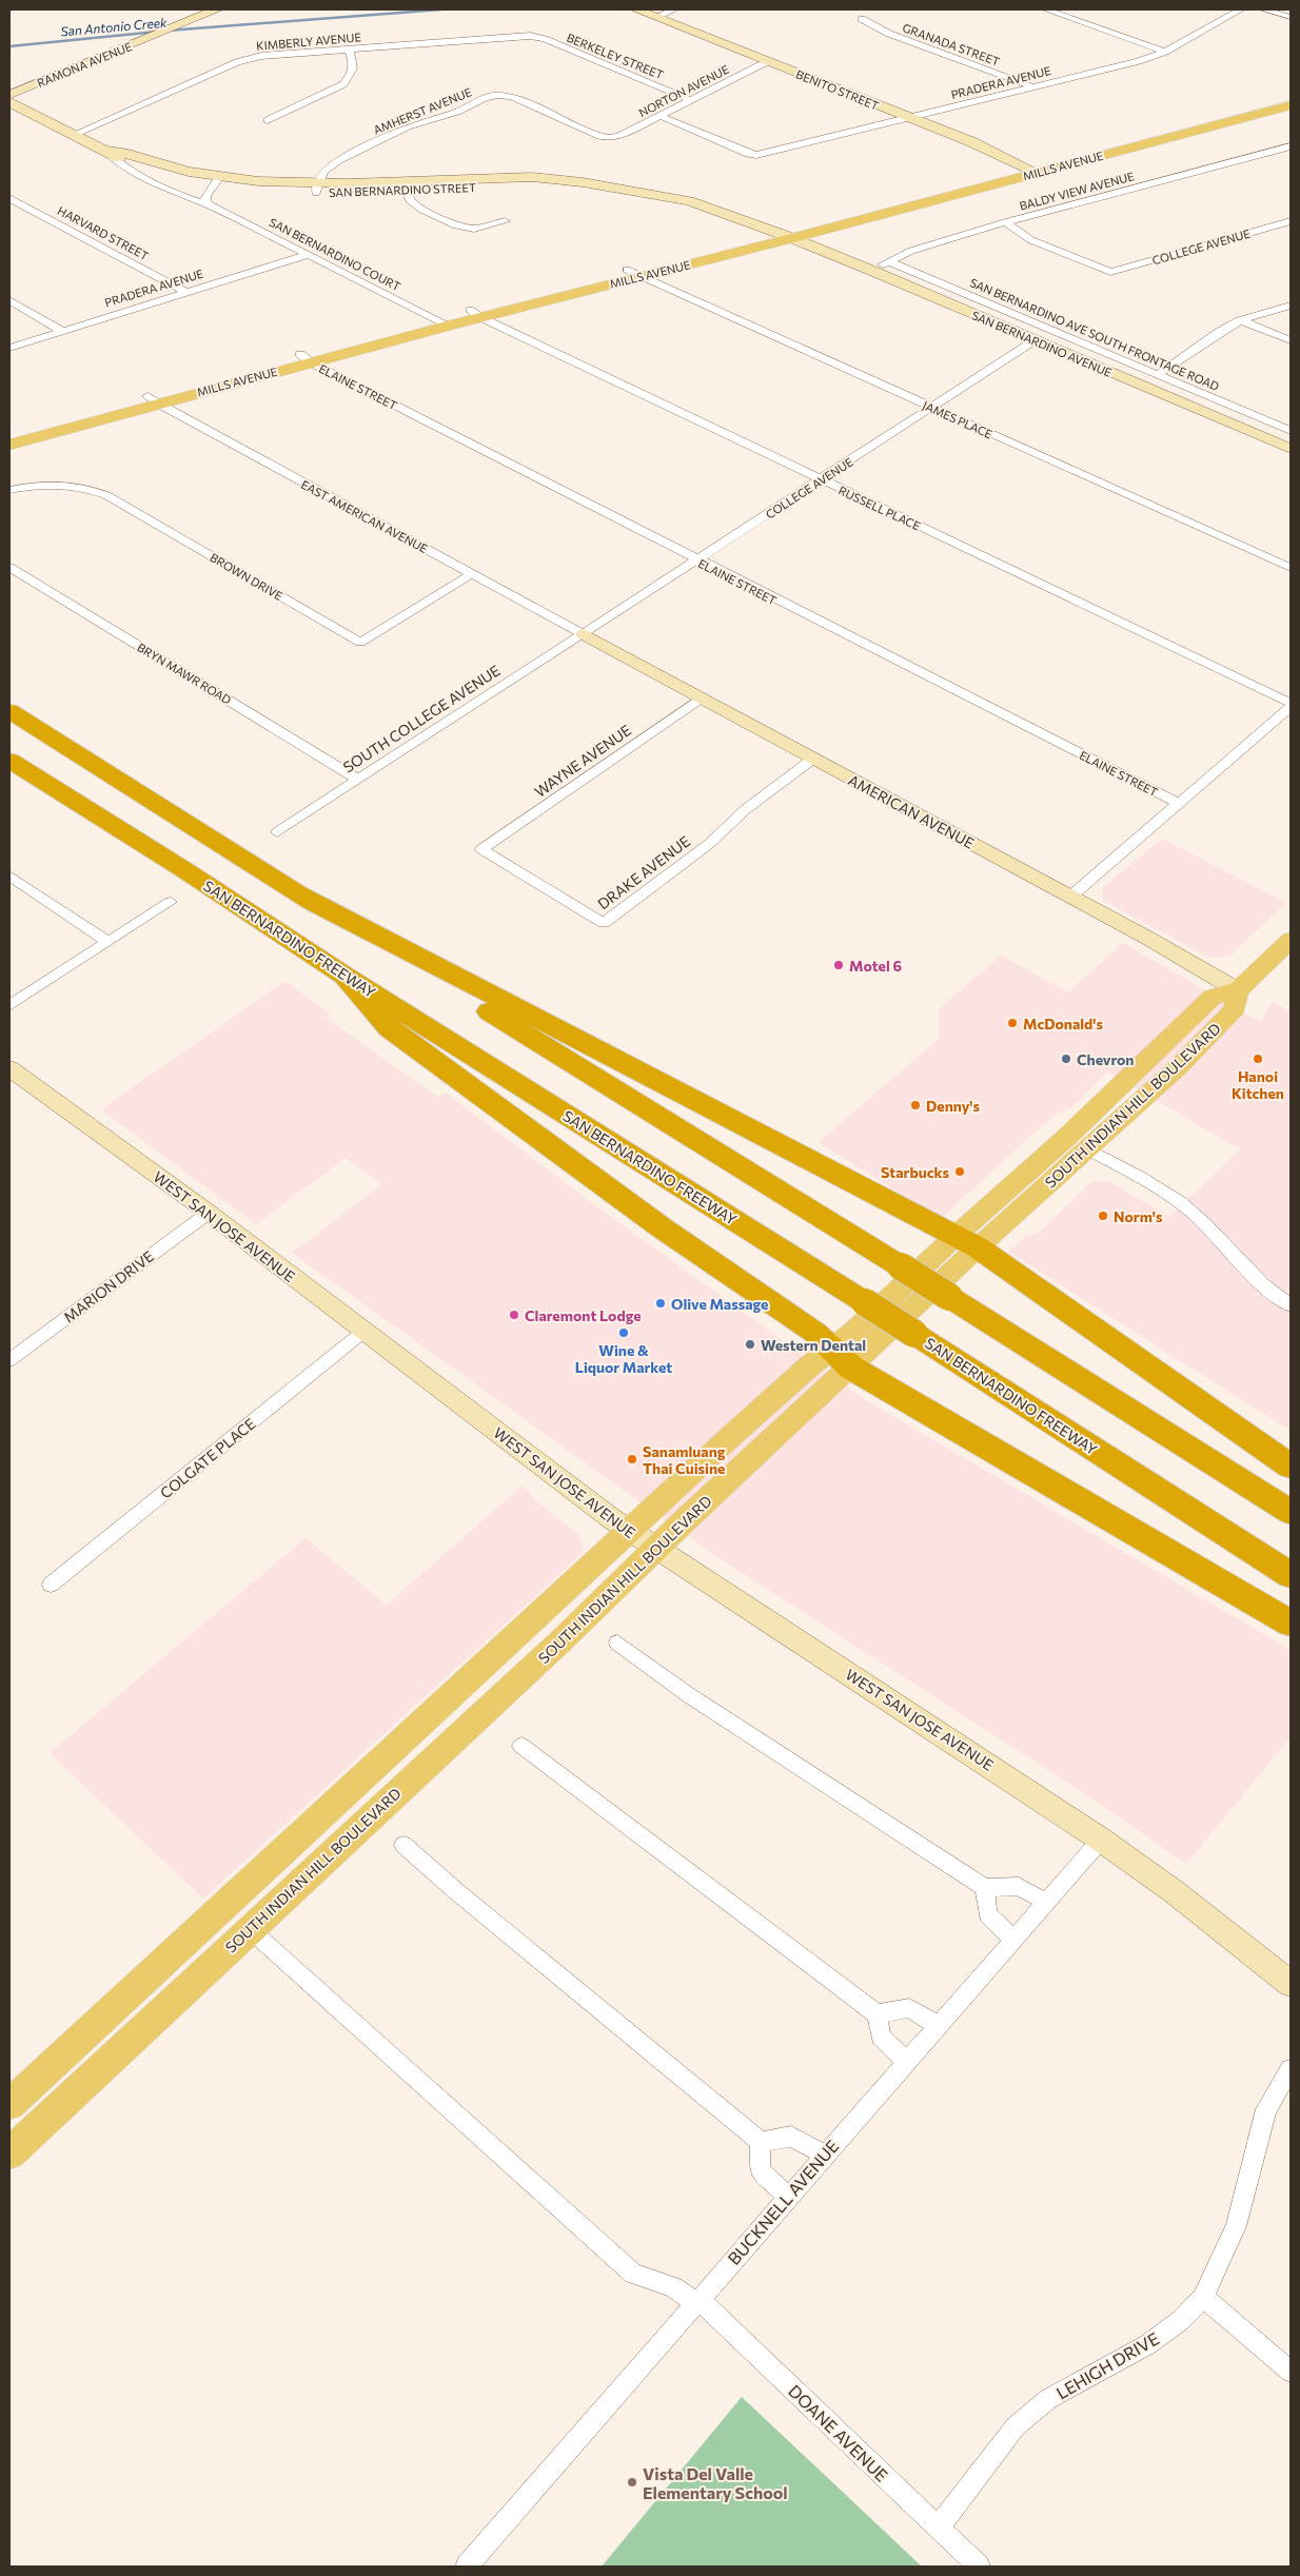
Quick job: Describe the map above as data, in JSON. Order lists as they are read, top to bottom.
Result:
{
  "streets": {
    "highway": ["SAN BERNARDINO FREEWAY"],
    "main road": ["MILLS AVENUE", "SOUTH INDIAN HILL BOULEVARD"],
    "street": [
      "KIMBERLY AVENUE",
      "GRANADA STREET",
      "BERKELEY STREET",
      "RAMONA AVENUE",
      "PRADERA AVENUE",
      "BENITO STREET",
      "NORTON AVENUE",
      "AMHERST AVENUE",
      "SAN BERNARDINO STREET",
      "BALDY VIEW AVENUE",
      "HARVARD STREET",
      "COLLEGE AVENUE",
      "SAN BERNARDINO COURT",
      "SAN BERNARDINO AVE SOUTH FRONTAGE ROAD",
      "SAN BERNARDINO AVENUE",
      "ELAINE STREET",
      "JAMES PLACE",
      "RUSSELL PLACE",
      "EAST AMERICAN AVENUE",
      "BROWN DRIVE",
      "BRYN MAWR ROAD",
      "SOUTH COLLEGE AVENUE",
      "WAYNE AVENUE",
      "AMERICAN AVENUE",
      "DRAKE AVENUE",
      "WEST SAN JOSE AVENUE",
      "MARION DRIVE",
      "COLGATE PLACE",
      "BUCKNELL AVENUE",
      "LEHIGH DRIVE",
      "DOANE AVENUE"
    ]
  },
  "crossings": [
    ["KIMBERLY AVENUE", "BERKELEY STREET"],
    ["KIMBERLY AVENUE", "SAN BERNARDINO STREET"],
    ["GRANADA STREET", "PRADERA AVENUE"],
    ["BERKELEY STREET", "NORTON AVENUE"],
    ["PRADERA AVENUE", "BENITO STREET"],
    ["PRADERA AVENUE", "NORTON AVENUE"],
    ["PRADERA AVENUE", "HARVARD STREET"],
    ["PRADERA AVENUE", "SAN BERNARDINO COURT"],
    ["BENITO STREET", "NORTON AVENUE"],
    ["BENITO STREET", "MILLS AVENUE"],
    ["NORTON AVENUE", "AMHERST AVENUE"],
    ["AMHERST AVENUE", "SAN BERNARDINO STREET"],
    ["MILLS AVENUE", "SAN BERNARDINO STREET"],
    ["MILLS AVENUE", "SAN BERNARDINO COURT"],
    ["MILLS AVENUE", "SAN BERNARDINO AVENUE"],
    ["MILLS AVENUE", "ELAINE STREET"],
    ["MILLS AVENUE", "JAMES PLACE"],
    ["MILLS AVENUE", "RUSSELL PLACE"],
    ["MILLS AVENUE", "EAST AMERICAN AVENUE"],
    ["SAN BERNARDINO STREET", "SAN BERNARDINO COURT"],
    ["SAN BERNARDINO STREET", "SAN BERNARDINO AVENUE"],
    ["BALDY VIEW AVENUE", "COLLEGE AVENUE"],
    ["BALDY VIEW AVENUE", "SAN BERNARDINO AVE SOUTH FRONTAGE ROAD"],
    ["BALDY VIEW AVENUE", "SAN BERNARDINO AVENUE"],
    ["COLLEGE AVENUE", "SAN BERNARDINO AVENUE"],
    ["COLLEGE AVENUE", "ELAINE STREET"],
    ["COLLEGE AVENUE", "JAMES PLACE"],
    ["COLLEGE AVENUE", "RUSSELL PLACE"],
    ["COLLEGE AVENUE", "EAST AMERICAN AVENUE"],
    ["COLLEGE AVENUE", "SOUTH COLLEGE AVENUE"],
    ["COLLEGE AVENUE", "AMERICAN AVENUE"],
    ["EAST AMERICAN AVENUE", "BROWN DRIVE"],
    ["EAST AMERICAN AVENUE", "SOUTH COLLEGE AVENUE"],
    ["EAST AMERICAN AVENUE", "AMERICAN AVENUE"],
    ["BRYN MAWR ROAD", "SOUTH COLLEGE AVENUE"],
    ["SOUTH COLLEGE AVENUE", "AMERICAN AVENUE"],
    ["WAYNE AVENUE", "AMERICAN AVENUE"],
    ["WAYNE AVENUE", "DRAKE AVENUE"],
    ["AMERICAN AVENUE", "DRAKE AVENUE"],
    ["AMERICAN AVENUE", "SOUTH INDIAN HILL BOULEVARD"],
    ["SOUTH INDIAN HILL BOULEVARD", "WEST SAN JOSE AVENUE"],
    ["SOUTH INDIAN HILL BOULEVARD", "DOANE AVENUE"],
    ["WEST SAN JOSE AVENUE", "MARION DRIVE"],
    ["WEST SAN JOSE AVENUE", "COLGATE PLACE"],
    ["WEST SAN JOSE AVENUE", "BUCKNELL AVENUE"],
    ["BUCKNELL AVENUE", "DOANE AVENUE"],
    ["LEHIGH DRIVE", "DOANE AVENUE"]
  ],
  "water": ["San Antonio Creek"],
  "places": [
    "Motel 6",
    "McDonald's",
    "Chevron",
    "Hanoi Kitchen",
    "Denny's",
    "Starbucks",
    "Norm's",
    "Olive Massage",
    "Claremont Lodge",
    "Wine & Liquor Market",
    "Western Dental",
    "Sanamluang Thai Cuisine",
    "Vista Del Valle Elementary School"
  ]
}
